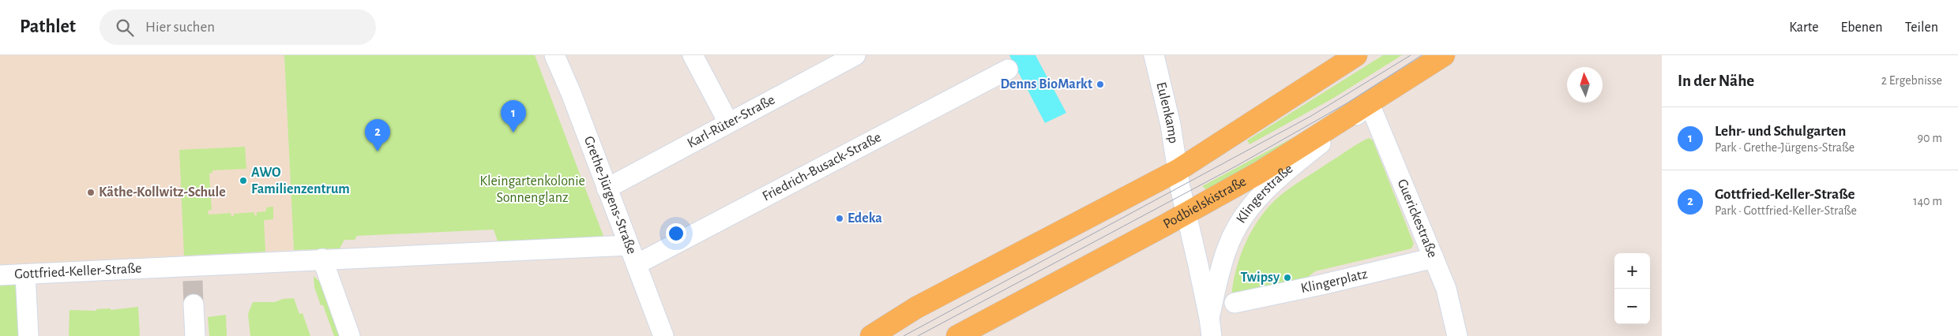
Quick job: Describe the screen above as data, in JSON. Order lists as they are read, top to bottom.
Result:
{
  "streets": {
    "main road": ["Podbielskistraße"],
    "street": [
      "Eulenkamp",
      "Karl-Rüter-Straße",
      "Friedrich-Busack-Straße",
      "Grethe-Jürgens-Straße",
      "Klingerstraße",
      "Guerickestraße",
      "Gottfried-Keller-Straße",
      "Klingerplatz"
    ]
  },
  "crossings": [
    ["Eulenkamp", "Klingerstraße"],
    ["Karl-Rüter-Straße", "Grethe-Jürgens-Straße"],
    ["Friedrich-Busack-Straße", "Grethe-Jürgens-Straße"],
    ["Grethe-Jürgens-Straße", "Gottfried-Keller-Straße"],
    ["Klingerstraße", "Podbielskistraße"],
    ["Klingerstraße", "Guerickestraße"],
    ["Podbielskistraße", "Guerickestraße"],
    ["Guerickestraße", "Klingerplatz"]
  ],
  "parks": ["Kleingartenkolonie Sonnenglanz"],
  "places": [
    "Denns BioMarkt",
    "AWO Familienzentrum",
    "Käthe-Kollwitz-Schule",
    "Edeka",
    "Twipsy"
  ],
  "north": "top",
  "page": {
    "header": "Pathlet",
    "search": "Hier suchen",
    "nav": ["Karte", "Ebenen", "Teilen"],
    "heading": ["In der Nähe", "2 Ergebnisse"],
    "pins": ["1", "2"],
    "list": [
      {
        "mark": "1",
        "name": "Lehr- und Schulgarten",
        "note": "Park · Grethe-Jürgens-Straße",
        "value": "90 m"
      },
      {
        "mark": "2",
        "name": "Gottfried-Keller-Straße",
        "note": "Park · Gottfried-Keller-Straße",
        "value": "140 m"
      }
    ],
    "map_buttons": ["+", "−"]
  }
}
